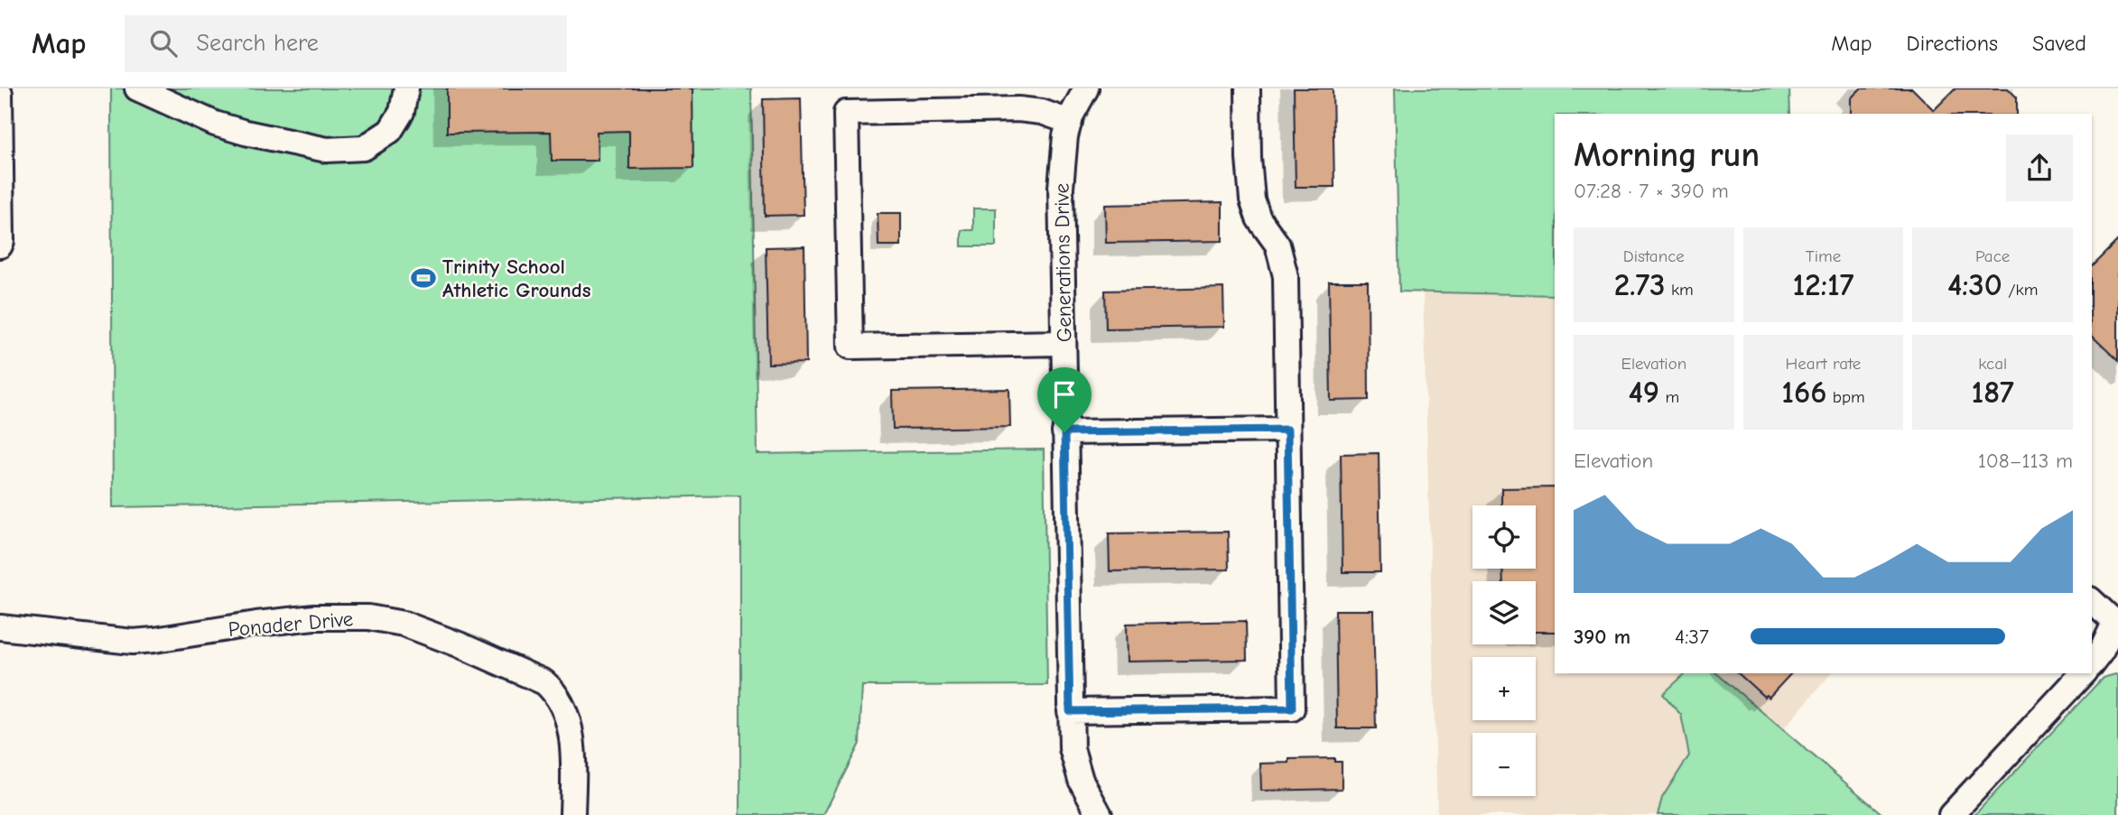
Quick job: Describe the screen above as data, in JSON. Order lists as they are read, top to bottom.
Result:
{
  "streets": {
    "street": ["Generations Drive", "Ponader Drive"]
  },
  "places": {
    "sports": ["Trinity School Athletic Grounds"]
  },
  "page": {
    "header": "Map",
    "search": "Search here",
    "nav": ["Map", "Directions", "Saved"],
    "heading": ["Morning run", "07:28 · 7 × 390 m"],
    "stats": [
      ["Distance", "2.73 km"],
      ["Time", "12:17"],
      ["Pace", "4:30 /km"],
      ["Elevation", "49 m"],
      ["Heart rate", "166 bpm"],
      ["kcal", "187"]
    ],
    "chart": ["Elevation", "108–113 m"],
    "map_buttons": ["+", "−"],
    "list": [
      {
        "name": "390 m",
        "note": "4:37"
      }
    ]
  }
}
